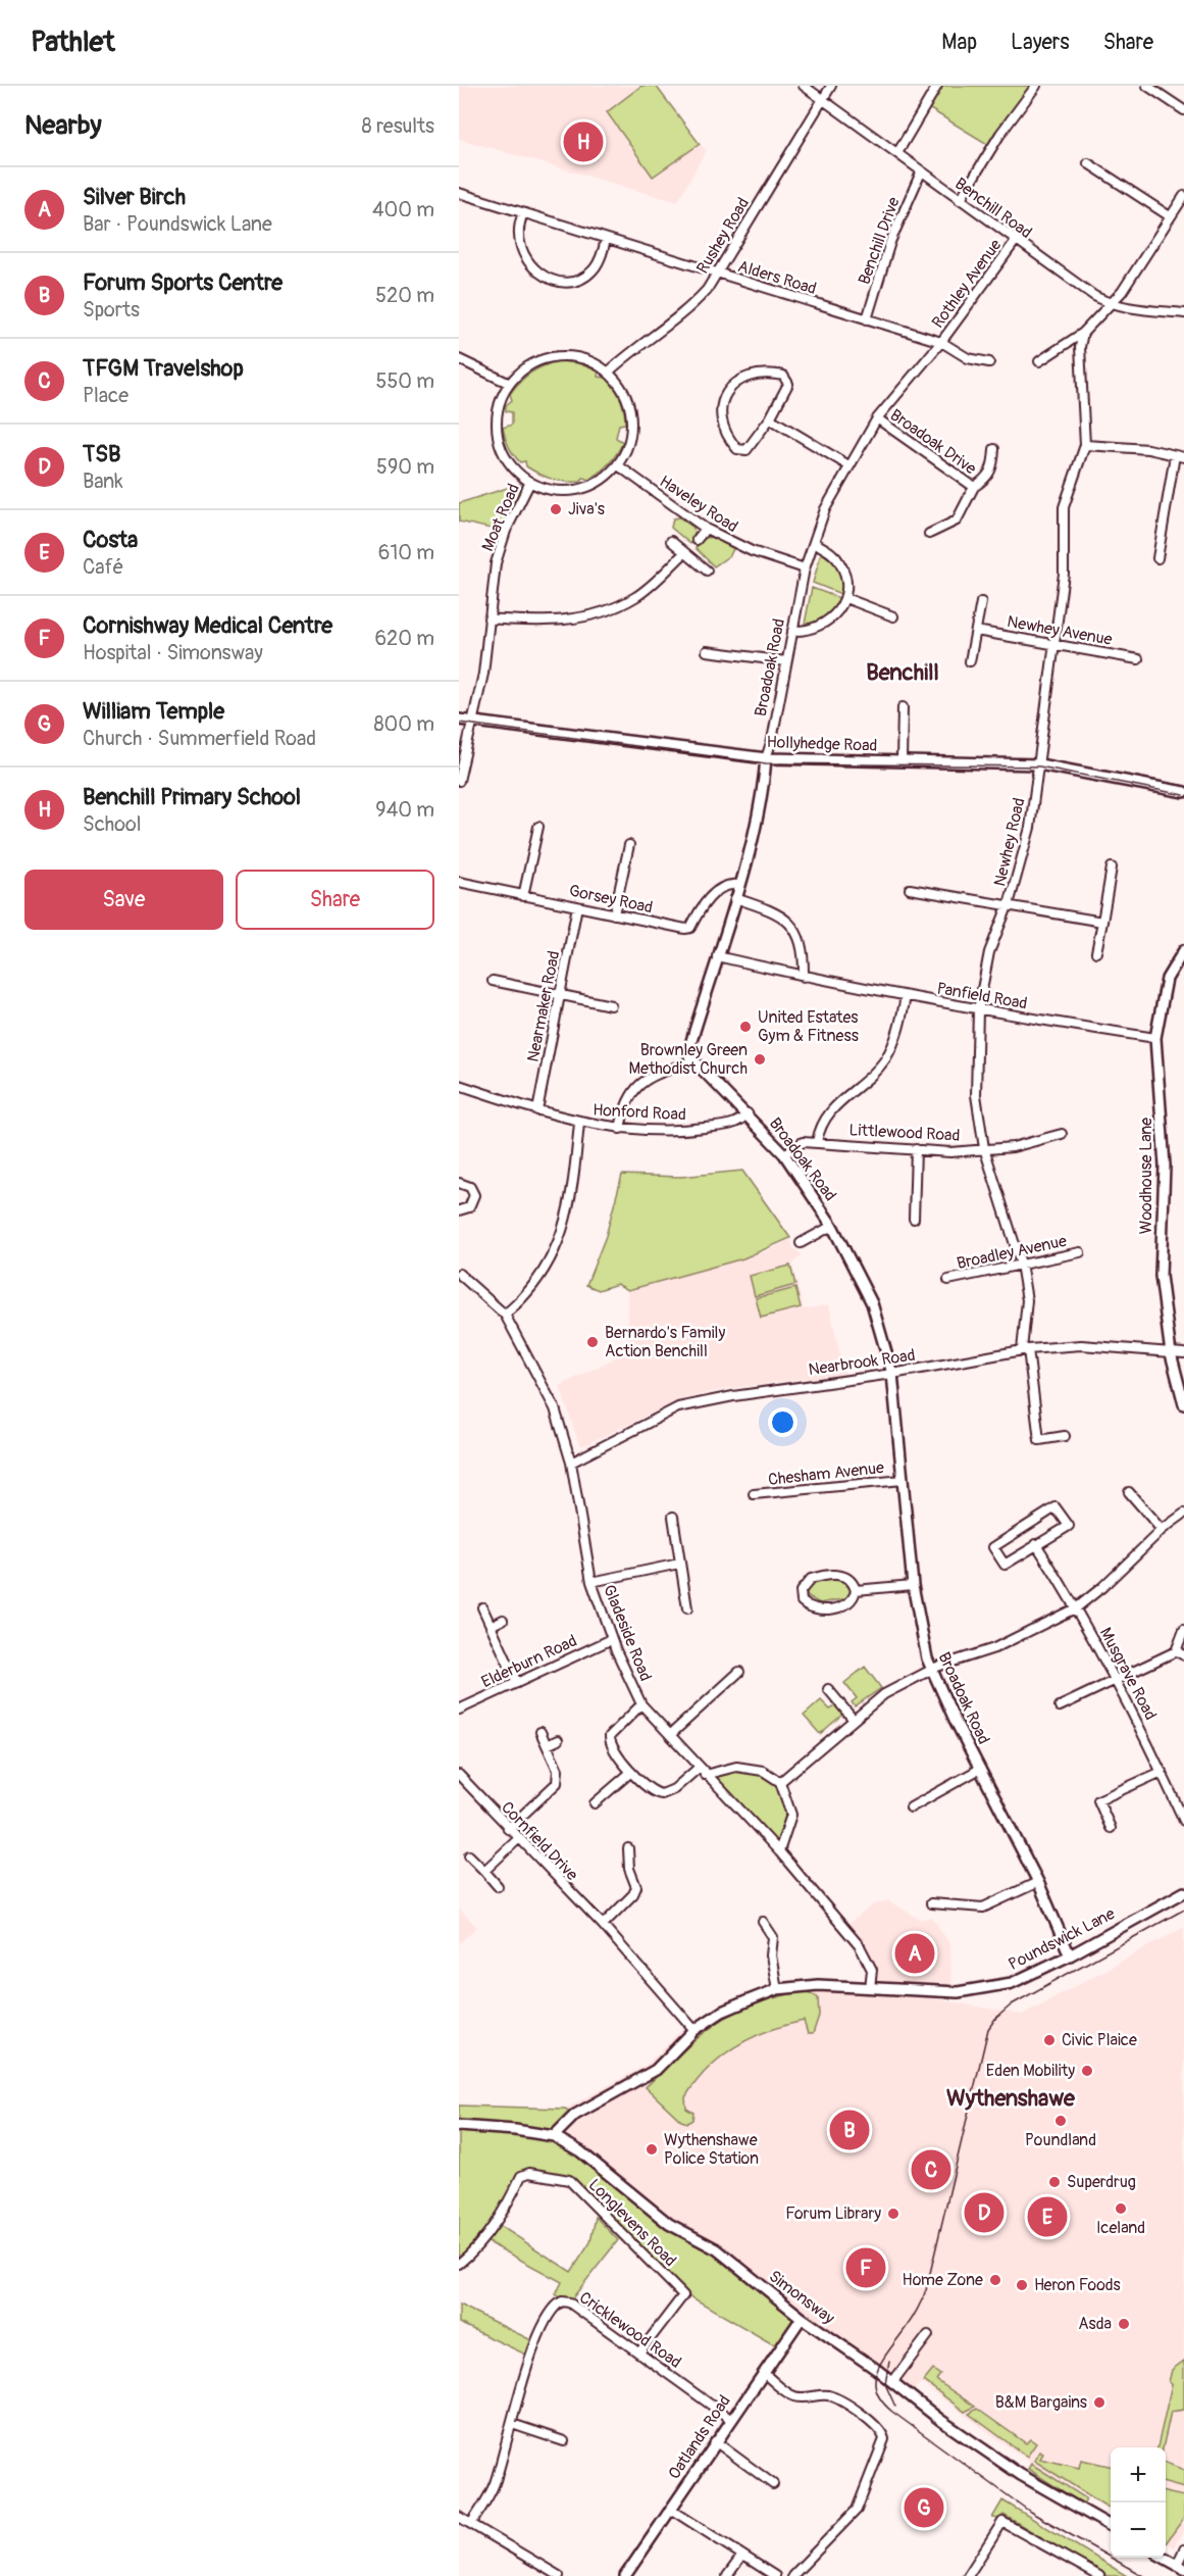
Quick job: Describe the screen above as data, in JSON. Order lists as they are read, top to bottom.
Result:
{
  "streets": {
    "street": [
      "Benchill Road",
      "Rushey Road",
      "Benchill Drive",
      "Alders Road",
      "Rothley Avenue",
      "Broadoak Drive",
      "Haveley Road",
      "Moat Road",
      "Newhey Avenue",
      "Broadoak Road",
      "Hollyhedge Road",
      "Newhey Road",
      "Gorsey Road",
      "Panfield Road",
      "Nearmaker Road",
      "Honford Road",
      "Littlewood Road",
      "Woodhouse Lane",
      "Broadley Avenue",
      "Nearbrook Road",
      "Chesham Avenue",
      "Gladeside Road",
      "Elderburn Road",
      "Musgrave Road",
      "Cornfield Drive",
      "Poundswick Lane",
      "Longlevens Road",
      "Simonsway",
      "Cricklewood Road",
      "Oatlands Road"
    ]
  },
  "crossings": [
    ["Benchill Road", "Rushey Road"],
    ["Benchill Road", "Benchill Drive"],
    ["Benchill Road", "Rothley Avenue"],
    ["Rushey Road", "Alders Road"],
    ["Rushey Road", "Haveley Road"],
    ["Rushey Road", "Moat Road"],
    ["Benchill Drive", "Alders Road"],
    ["Alders Road", "Rothley Avenue"],
    ["Alders Road", "Broadoak Road"],
    ["Rothley Avenue", "Broadoak Road"],
    ["Broadoak Drive", "Broadoak Road"],
    ["Haveley Road", "Moat Road"],
    ["Haveley Road", "Broadoak Road"],
    ["Moat Road", "Hollyhedge Road"],
    ["Newhey Avenue", "Newhey Road"],
    ["Broadoak Road", "Hollyhedge Road"],
    ["Broadoak Road", "Gorsey Road"],
    ["Broadoak Road", "Panfield Road"],
    ["Broadoak Road", "Honford Road"],
    ["Broadoak Road", "Littlewood Road"],
    ["Broadoak Road", "Nearbrook Road"],
    ["Broadoak Road", "Chesham Avenue"],
    ["Broadoak Road", "Poundswick Lane"],
    ["Hollyhedge Road", "Newhey Road"],
    ["Newhey Road", "Panfield Road"],
    ["Newhey Road", "Littlewood Road"],
    ["Newhey Road", "Broadley Avenue"],
    ["Newhey Road", "Nearbrook Road"],
    ["Gorsey Road", "Nearmaker Road"],
    ["Panfield Road", "Woodhouse Lane"],
    ["Nearmaker Road", "Honford Road"],
    ["Woodhouse Lane", "Nearbrook Road"],
    ["Nearbrook Road", "Gladeside Road"],
    ["Gladeside Road", "Elderburn Road"],
    ["Gladeside Road", "Poundswick Lane"],
    ["Cornfield Drive", "Poundswick Lane"],
    ["Poundswick Lane", "Simonsway"],
    ["Longlevens Road", "Cricklewood Road"],
    ["Simonsway", "Oatlands Road"],
    ["Cricklewood Road", "Oatlands Road"]
  ],
  "districts": ["Benchill", "Wythenshawe"],
  "places": [
    "Jiva's",
    "United Estates Gym & Fitness",
    "Brownley Green Methodist Church",
    "Bernardo's Family Action Benchill",
    "Civic Plaice",
    "Eden Mobility",
    "Poundland",
    "Wythenshawe Police Station",
    "Superdrug",
    "Iceland",
    "Forum Library",
    "Home Zone",
    "Heron Foods",
    "Asda",
    "B&M Bargains"
  ],
  "page": {
    "header": "Pathlet",
    "nav": ["Map", "Layers", "Share"],
    "heading": ["Nearby", "8 results"],
    "pins": [
      "H",
      "A",
      "B",
      "C",
      "D",
      "E",
      "F",
      "G"
    ],
    "list": [
      {
        "mark": "A",
        "name": "Silver Birch",
        "note": "Bar · Poundswick Lane",
        "value": "400 m"
      },
      {
        "mark": "B",
        "name": "Forum Sports Centre",
        "note": "Sports",
        "value": "520 m"
      },
      {
        "mark": "C",
        "name": "TFGM Travelshop",
        "note": "Place",
        "value": "550 m"
      },
      {
        "mark": "D",
        "name": "TSB",
        "note": "Bank",
        "value": "590 m"
      },
      {
        "mark": "E",
        "name": "Costa",
        "note": "Café",
        "value": "610 m"
      },
      {
        "mark": "F",
        "name": "Cornishway Medical Centre",
        "note": "Hospital · Simonsway",
        "value": "620 m"
      },
      {
        "mark": "G",
        "name": "William Temple",
        "note": "Church · Summerfield Road",
        "value": "800 m"
      },
      {
        "mark": "H",
        "name": "Benchill Primary School",
        "note": "School",
        "value": "940 m"
      }
    ],
    "buttons": ["Save", "Share"],
    "map_buttons": ["+", "−"]
  }
}
